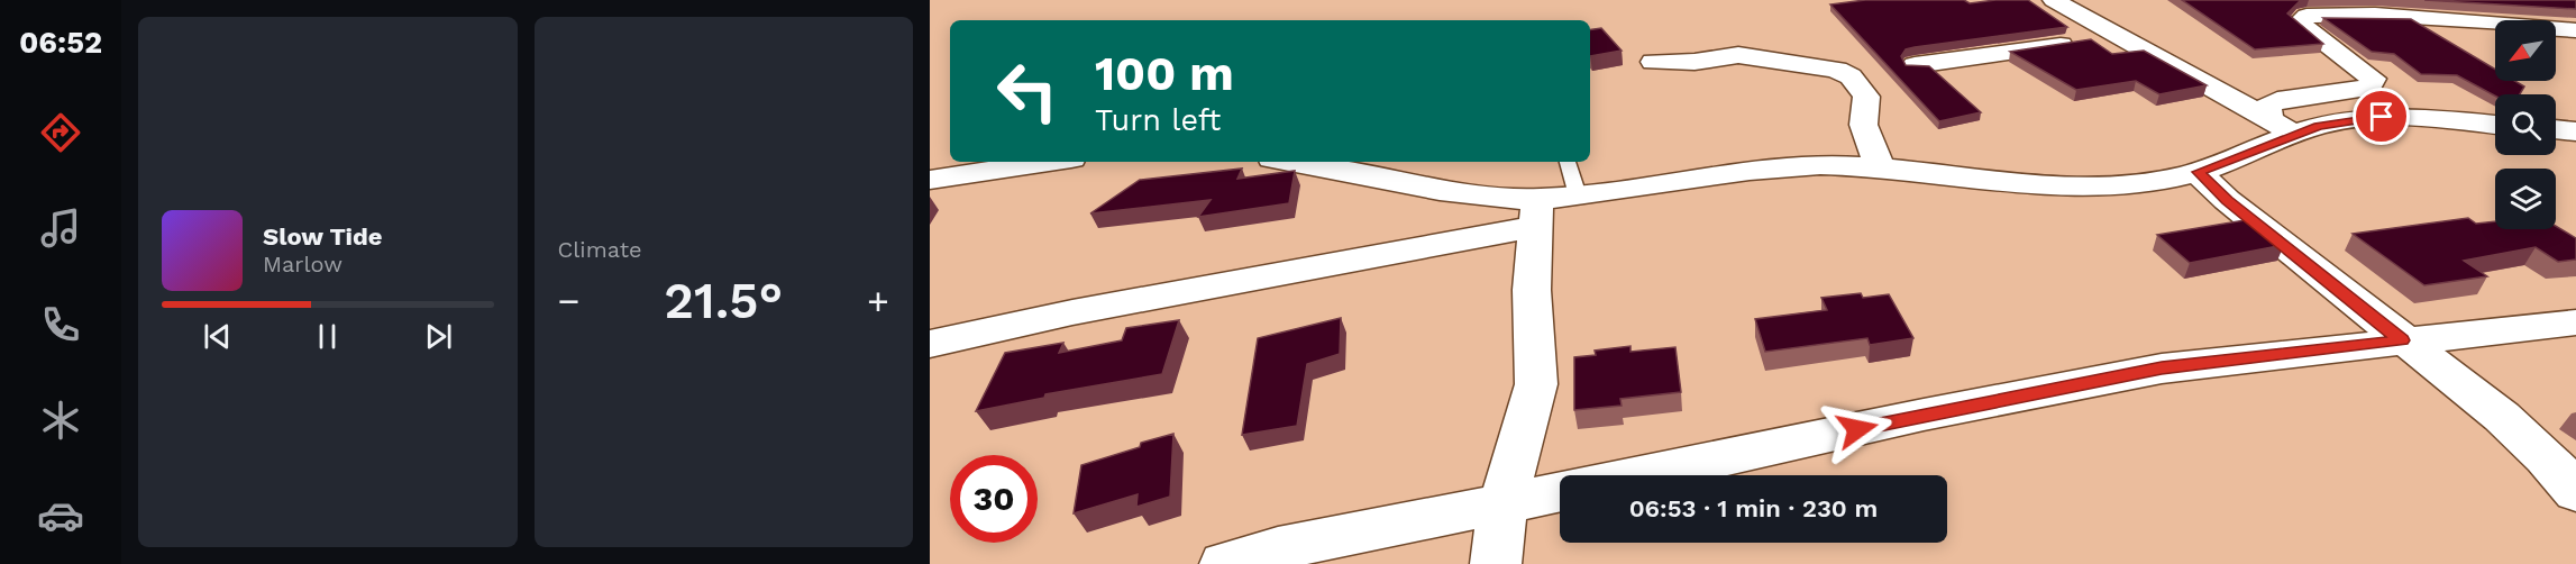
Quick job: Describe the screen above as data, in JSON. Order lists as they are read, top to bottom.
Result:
{
  "north": "bottom left",
  "page": {
    "tabs": "06:52",
    "tile": "Climate",
    "turn": ["100 m", "Turn left"],
    "song": ["Slow Tide", "Marlow"],
    "heat": ["−", "21.5°", "+"],
    "limit": "30",
    "trip": "06:53 · 1 min · 230 m"
  }
}
